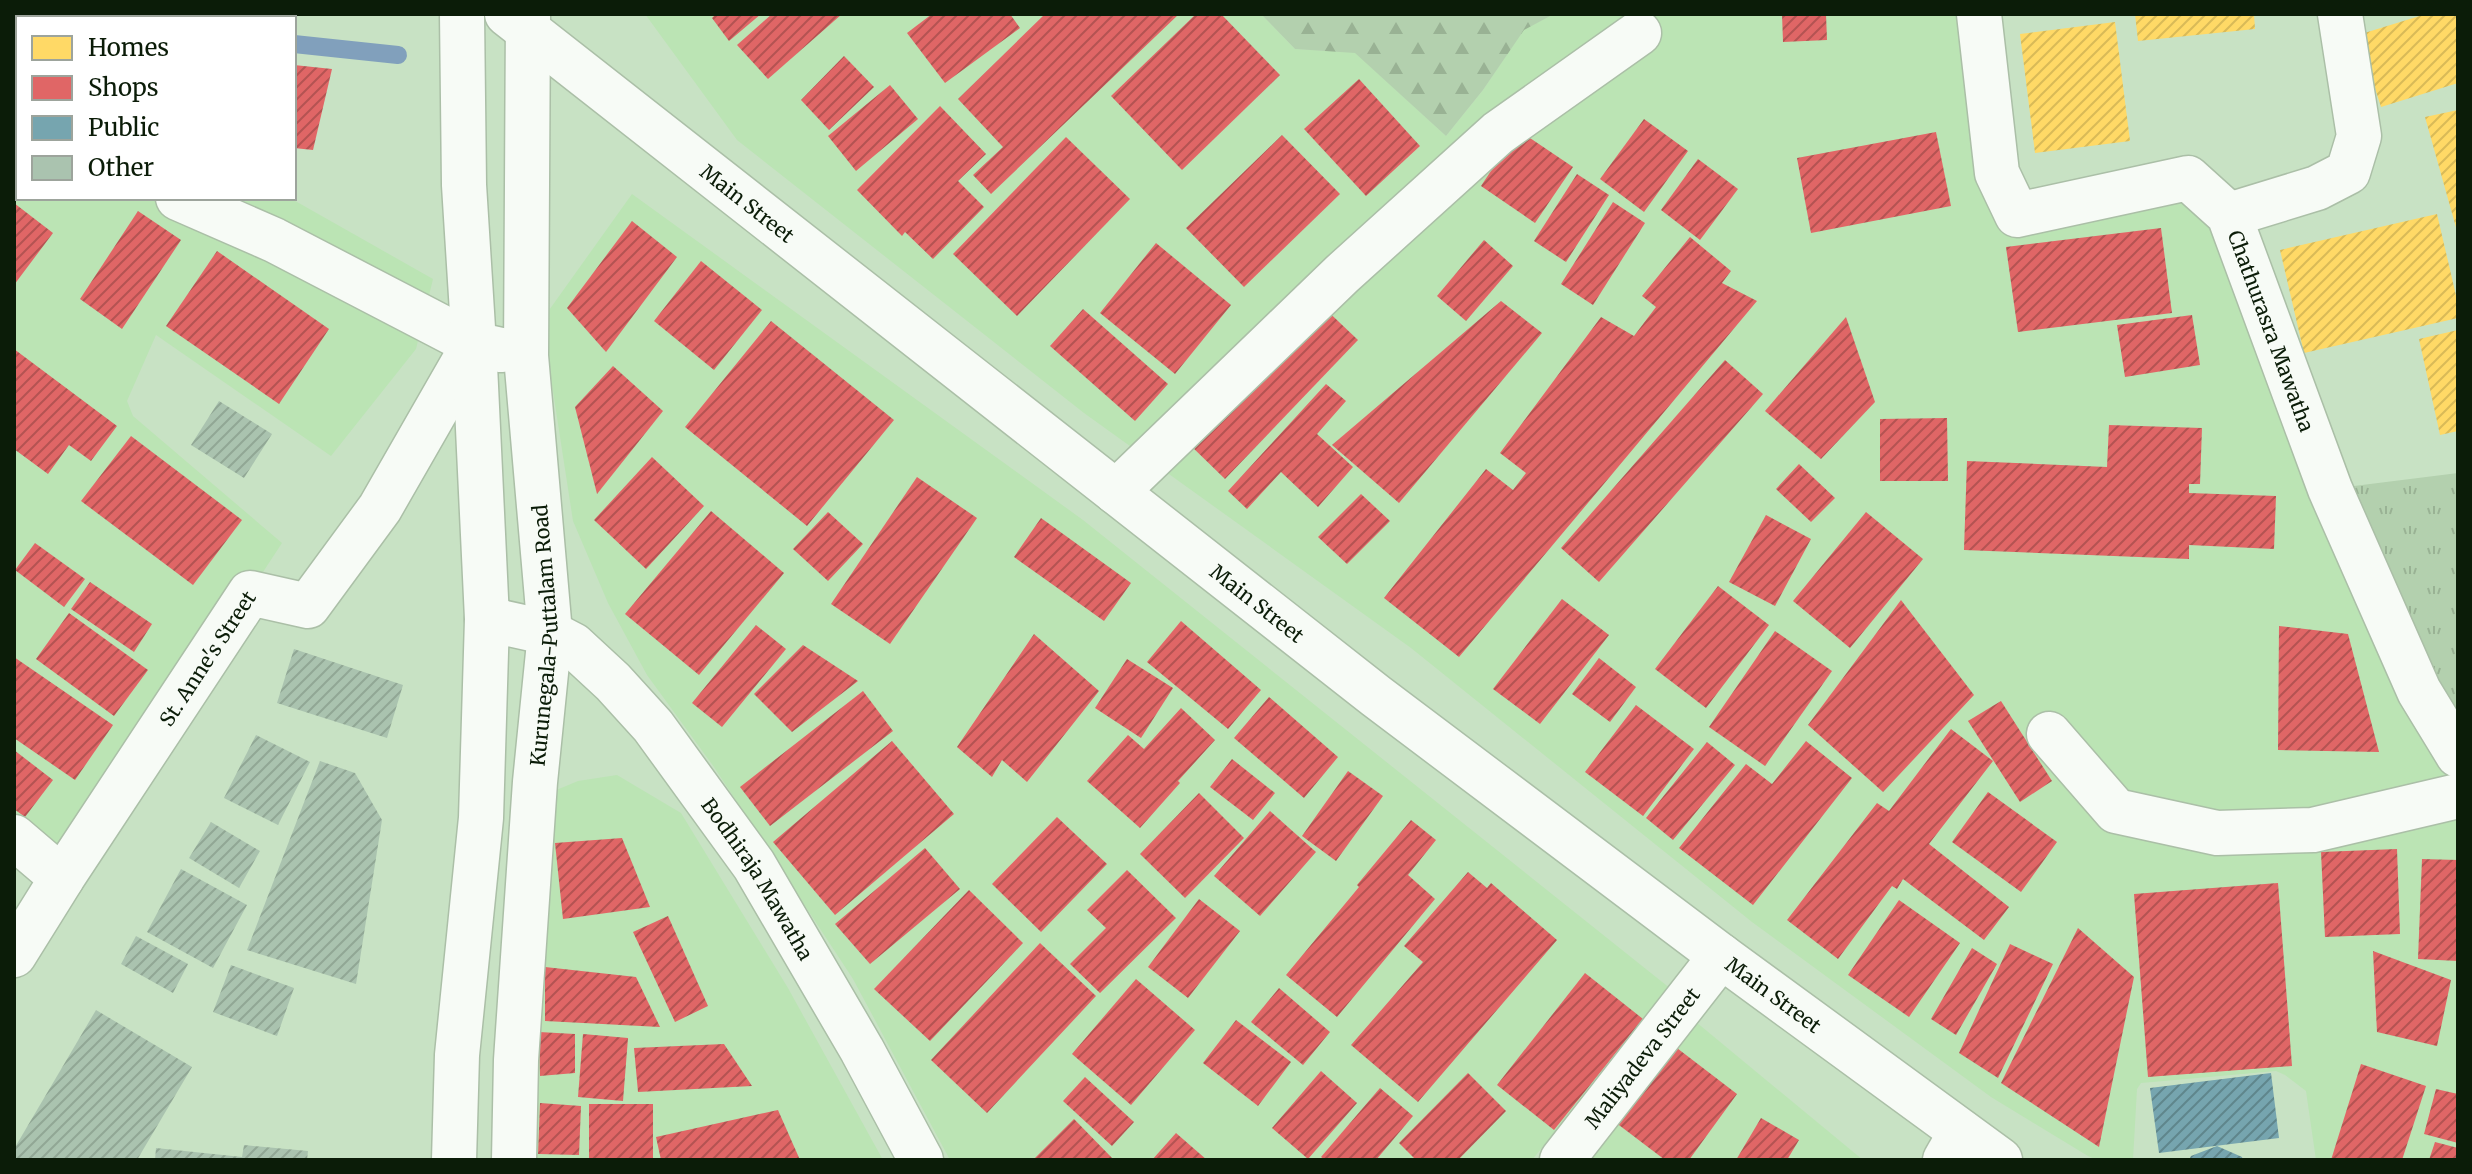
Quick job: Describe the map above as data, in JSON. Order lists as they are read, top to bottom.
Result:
{
  "streets": {
    "main road": [
      "Main Street",
      "Chathurasra Mawatha",
      "Kurunegala-Puttalam Road",
      "St. Anne's Street",
      "Bodhiraja Mawatha",
      "Maliyadeva Street"
    ]
  },
  "crossings": [
    ["Main Street", "Kurunegala-Puttalam Road"],
    ["Main Street", "Maliyadeva Street"],
    ["Kurunegala-Puttalam Road", "Bodhiraja Mawatha"]
  ],
  "legend": [
    "Homes",
    "Shops",
    "Public",
    "Other"
  ]
}
